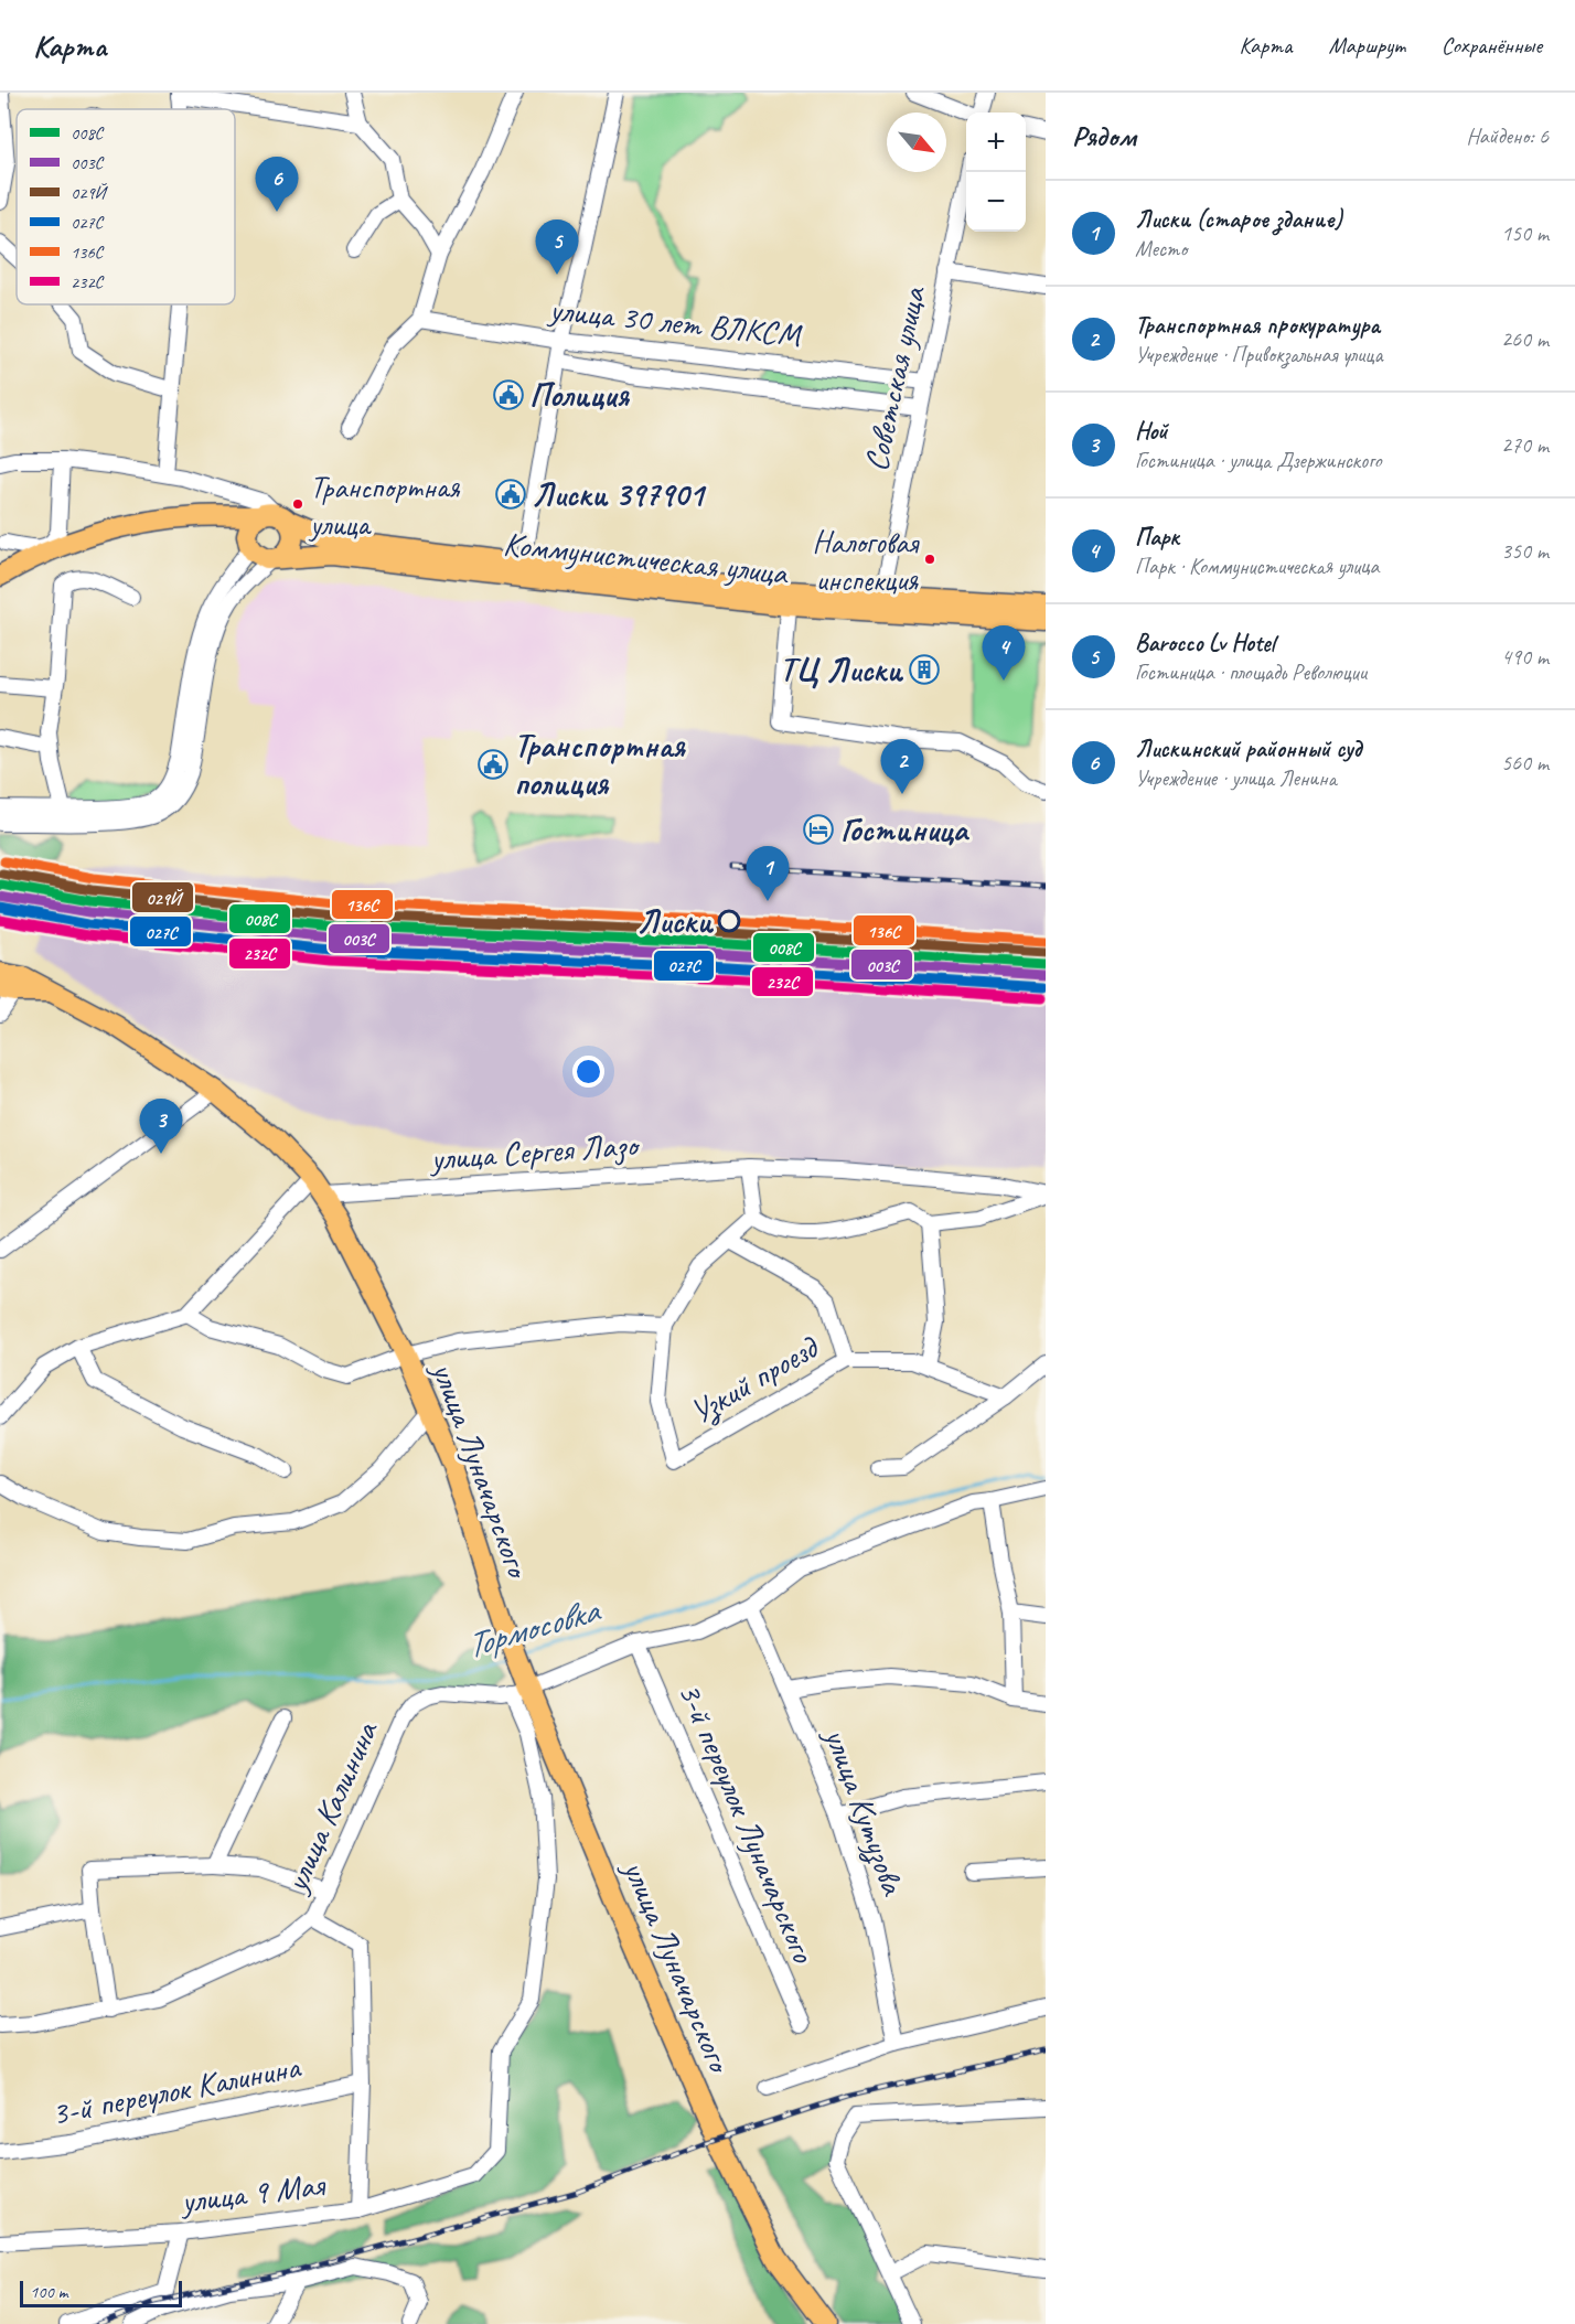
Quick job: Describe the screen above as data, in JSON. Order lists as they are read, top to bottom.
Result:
{
  "streets": {
    "main road": ["Коммунистическая улица", "улица Луначарского"],
    "street": [
      "улица 30 лет ВЛКСМ",
      "Советская улица",
      "улица Сергея Лазо",
      "Узкий проезд",
      "улица Калинина",
      "улица Кутузова",
      "3-й переулок Луначарского",
      "3-й переулок Калинина",
      "улица 9 Мая"
    ]
  },
  "crossings": [
    ["улица 30 лет ВЛКСМ", "Советская улица"],
    ["Советская улица", "Коммунистическая улица"],
    ["улица Сергея Лазо", "улица Луначарского"],
    ["улица Луначарского", "улица Калинина"],
    ["улица Луначарского", "улица 9 Мая"],
    ["улица Калинина", "улица 9 Мая"]
  ],
  "water": ["Тормосовка"],
  "places": {
    "public building": ["Полиция", "Лиски 397901", "Транспортная полиция"],
    "other": ["Транспортная улица", "Налоговая инспекция", "Лиски"],
    "building": ["ТЦ Лиски"],
    "hotel": ["Гостиница"]
  },
  "lines": [
    "transit line 136С",
    "transit line 029Й",
    "transit line 008С",
    "transit line 003С",
    "transit line 027С",
    "transit line 232C"
  ],
  "legend": [
    "008С",
    "003С",
    "029Й",
    "027С",
    "136С",
    "232C"
  ],
  "scale_bar": "100 m",
  "north": "bottom right",
  "page": {
    "header": "Карта",
    "nav": ["Карта", "Маршрут", "Сохранённые"],
    "heading": ["Рядом", "Найдено: 6"],
    "map_buttons": ["+", "−"],
    "pins": [
      "6",
      "5",
      "4",
      "2",
      "1",
      "3"
    ],
    "list": [
      {
        "mark": "1",
        "name": "Лиски (старое здание)",
        "note": "Место",
        "value": "150 m"
      },
      {
        "mark": "2",
        "name": "Транспортная прокуратура",
        "note": "Учреждение · Привокзальная улица",
        "value": "260 m"
      },
      {
        "mark": "3",
        "name": "Ной",
        "note": "Гостиница · улица Дзержинского",
        "value": "270 m"
      },
      {
        "mark": "4",
        "name": "Парк",
        "note": "Парк · Коммунистическая улица",
        "value": "350 m"
      },
      {
        "mark": "5",
        "name": "Barocco Lv Hotel",
        "note": "Гостиница · площадь Революции",
        "value": "490 m"
      },
      {
        "mark": "6",
        "name": "Лискинский районный суд",
        "note": "Учреждение · улица Ленина",
        "value": "560 m"
      }
    ],
    "scale": "100 m"
  }
}
